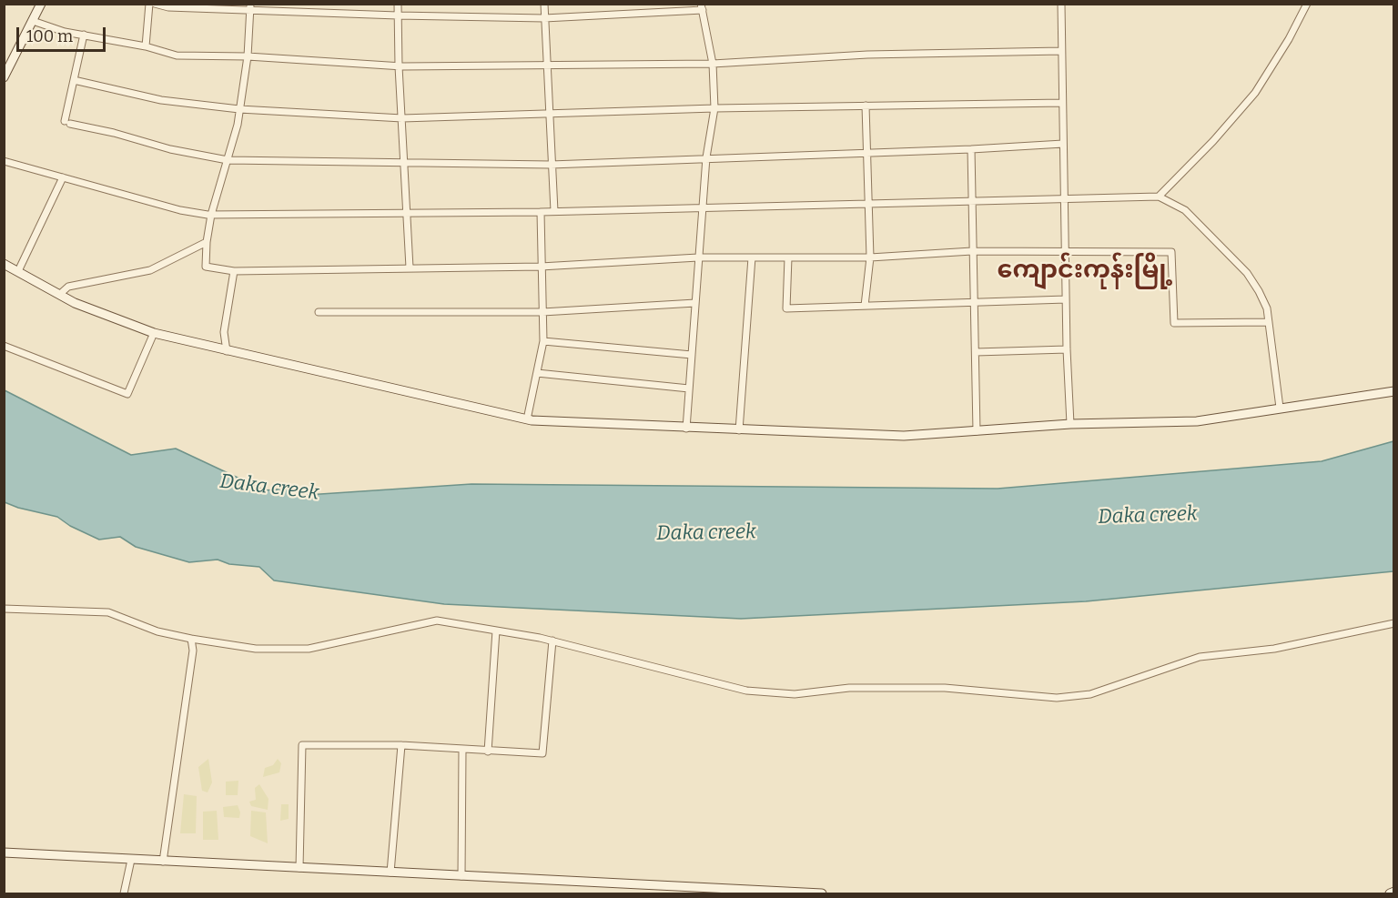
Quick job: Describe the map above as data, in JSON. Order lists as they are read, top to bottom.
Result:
{
  "districts": ["ကျောင်းကုန်းမြို့"],
  "water": ["Daka creek"],
  "scale_bar": "100 m"
}
